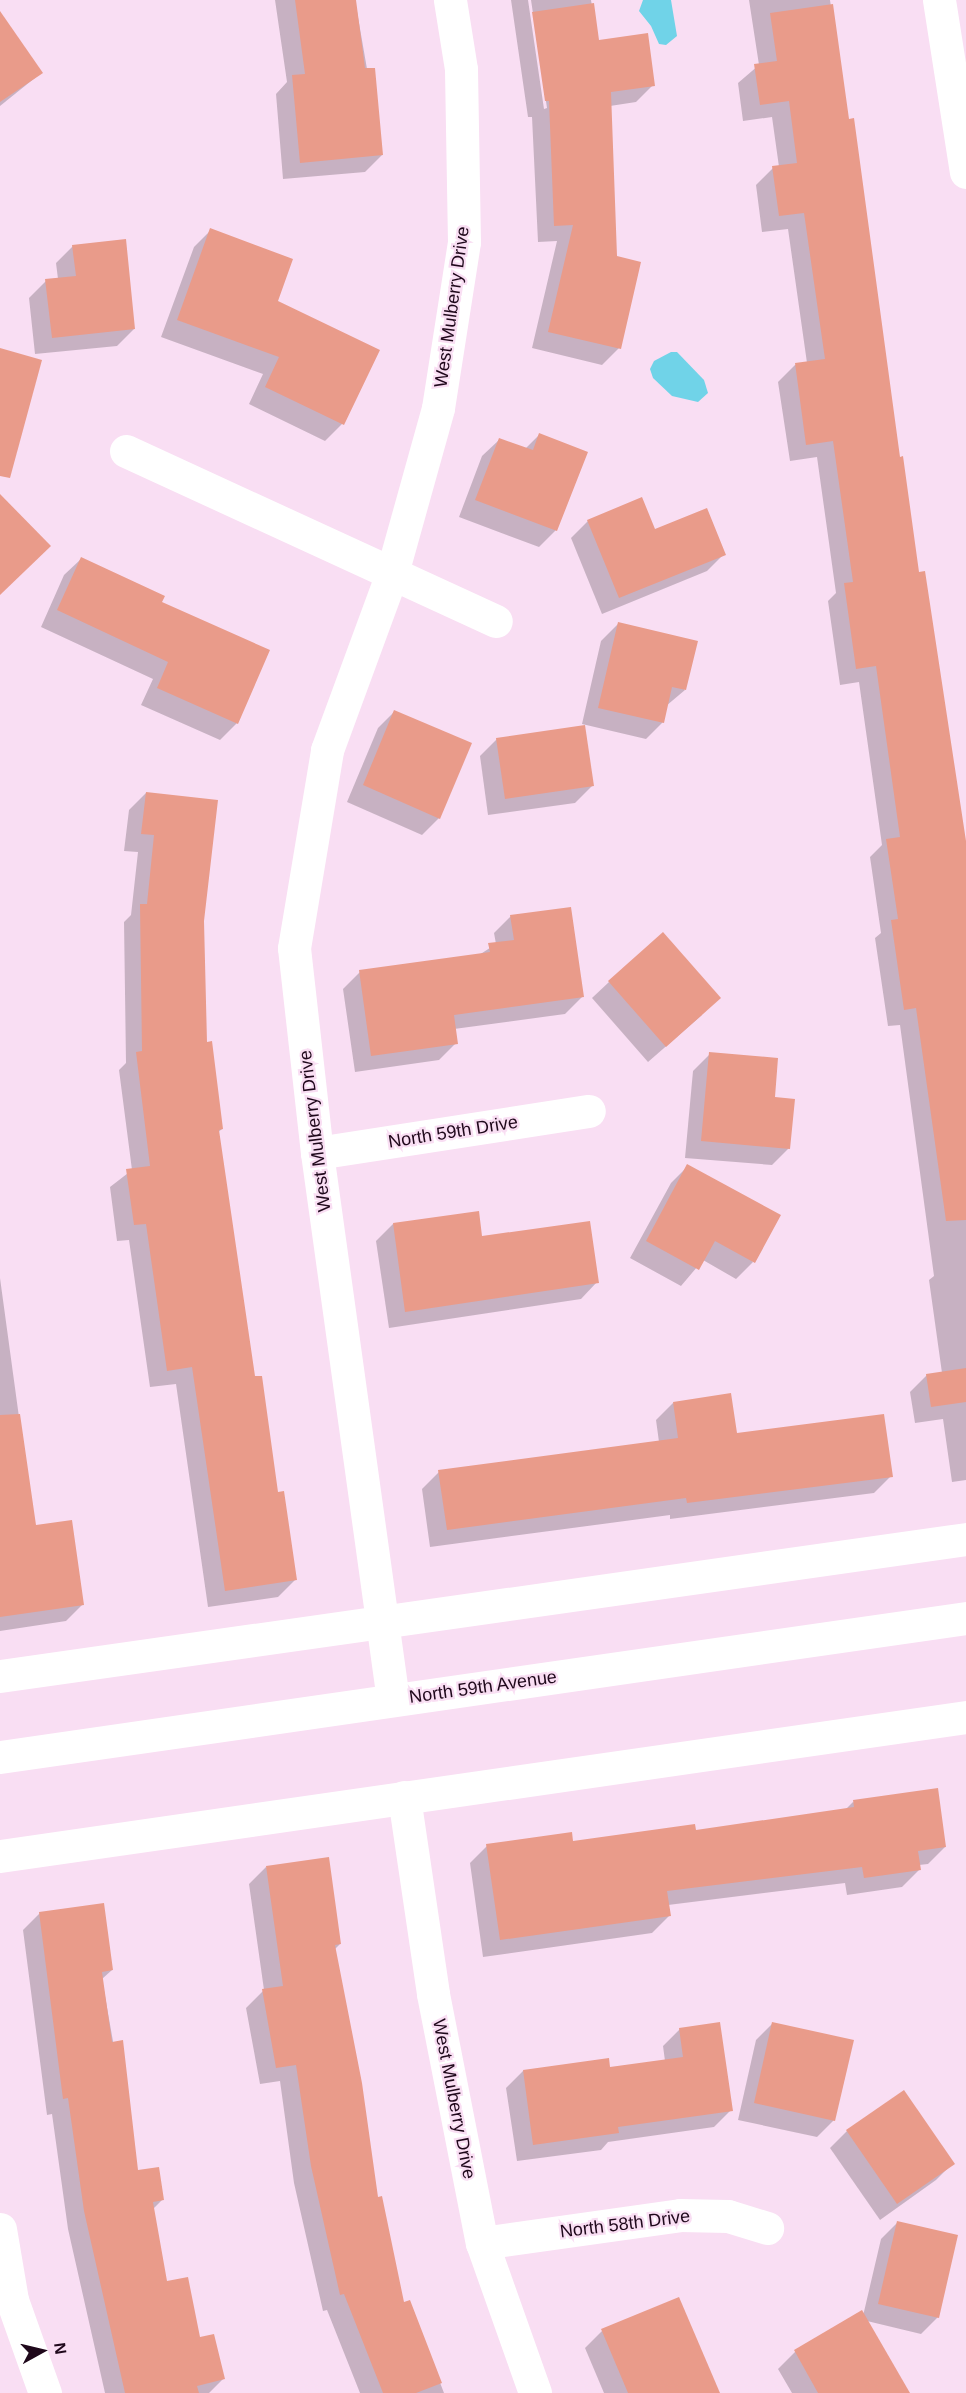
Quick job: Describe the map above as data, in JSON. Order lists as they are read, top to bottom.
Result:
{
  "streets": {
    "street": [
      "West Mulberry Drive",
      "North 59th Drive",
      "North 59th Avenue",
      "North 58th Drive"
    ]
  },
  "crossings": [
    ["West Mulberry Drive", "North 59th Drive"],
    ["West Mulberry Drive", "North 59th Avenue"],
    ["West Mulberry Drive", "North 58th Drive"]
  ],
  "north": "right"
}
